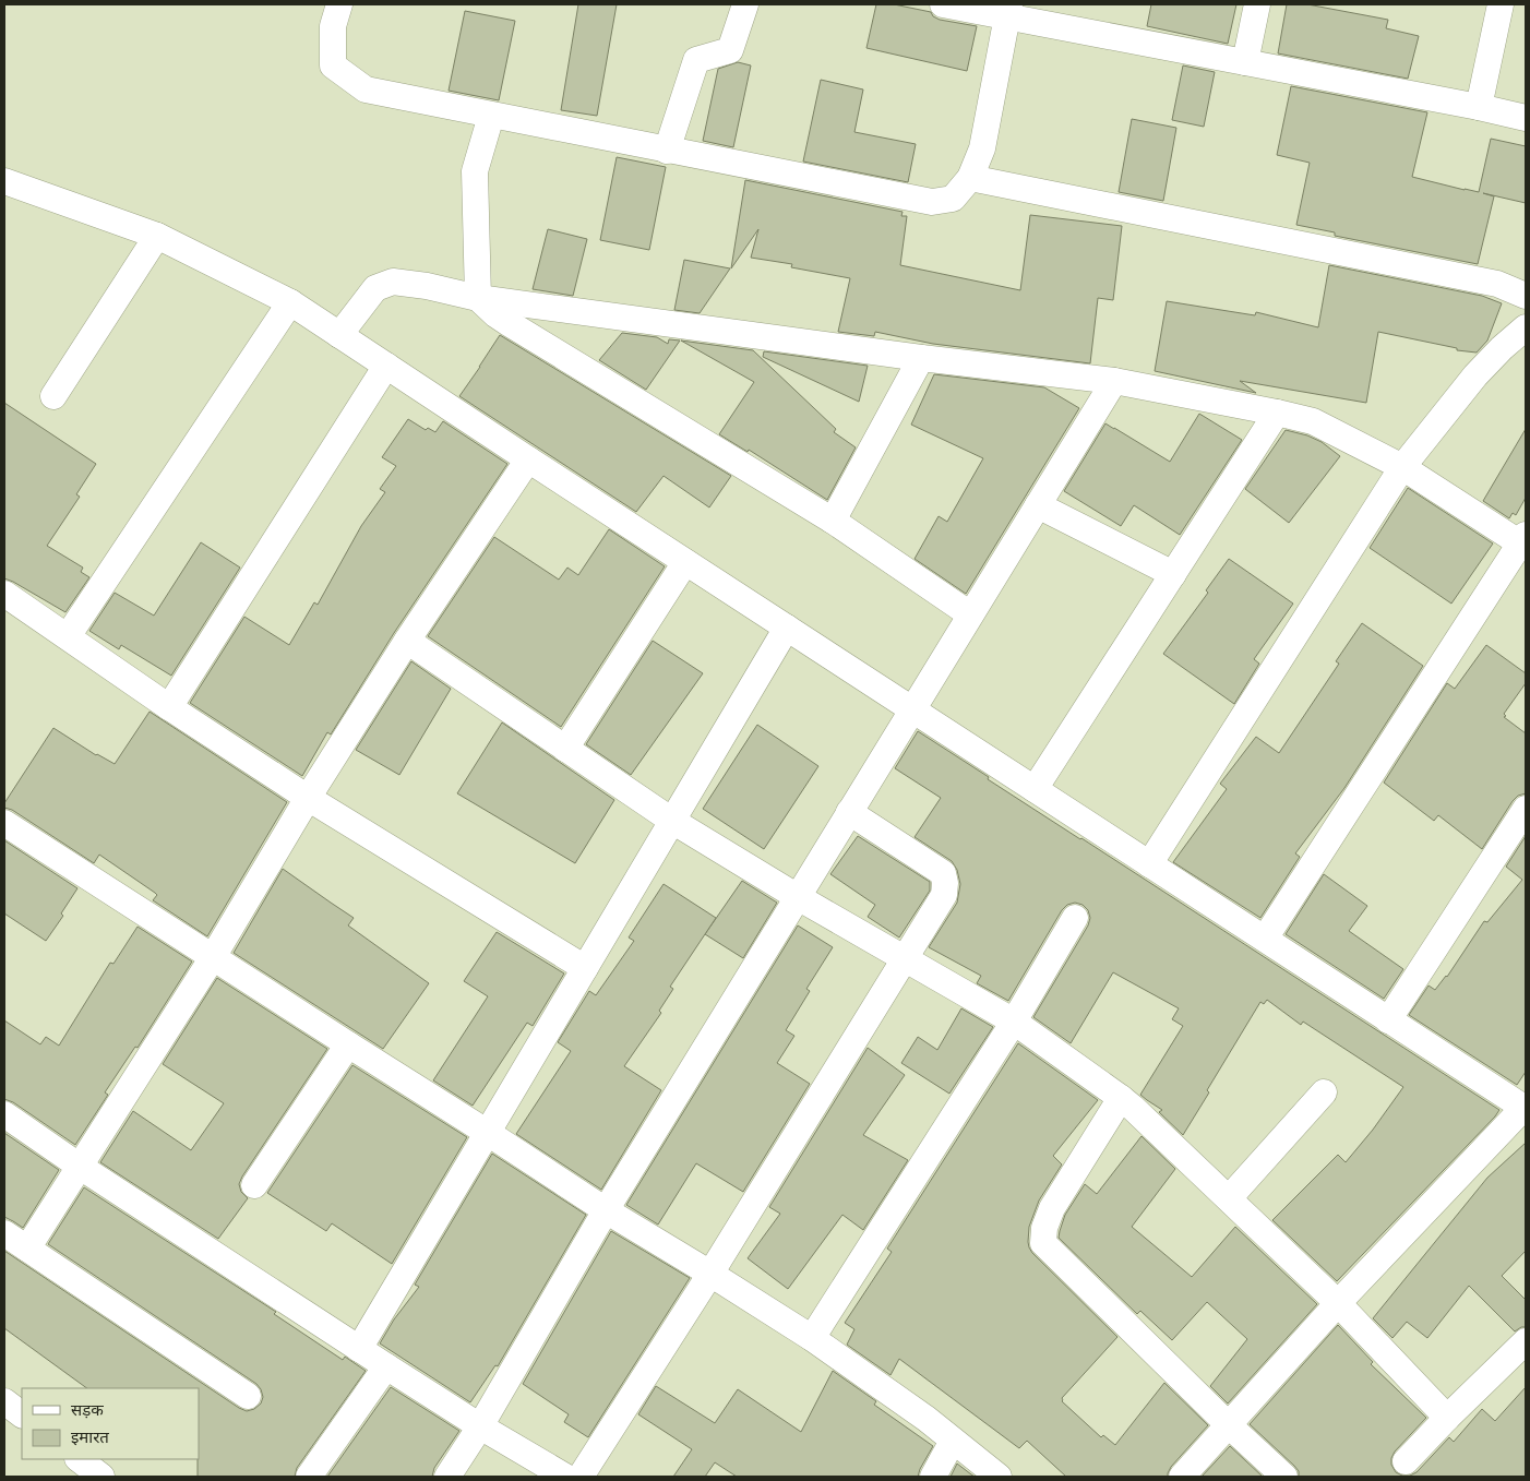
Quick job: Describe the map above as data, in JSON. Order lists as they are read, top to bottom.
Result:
{
  "legend": ["सड़क", "इमारत"]
}
